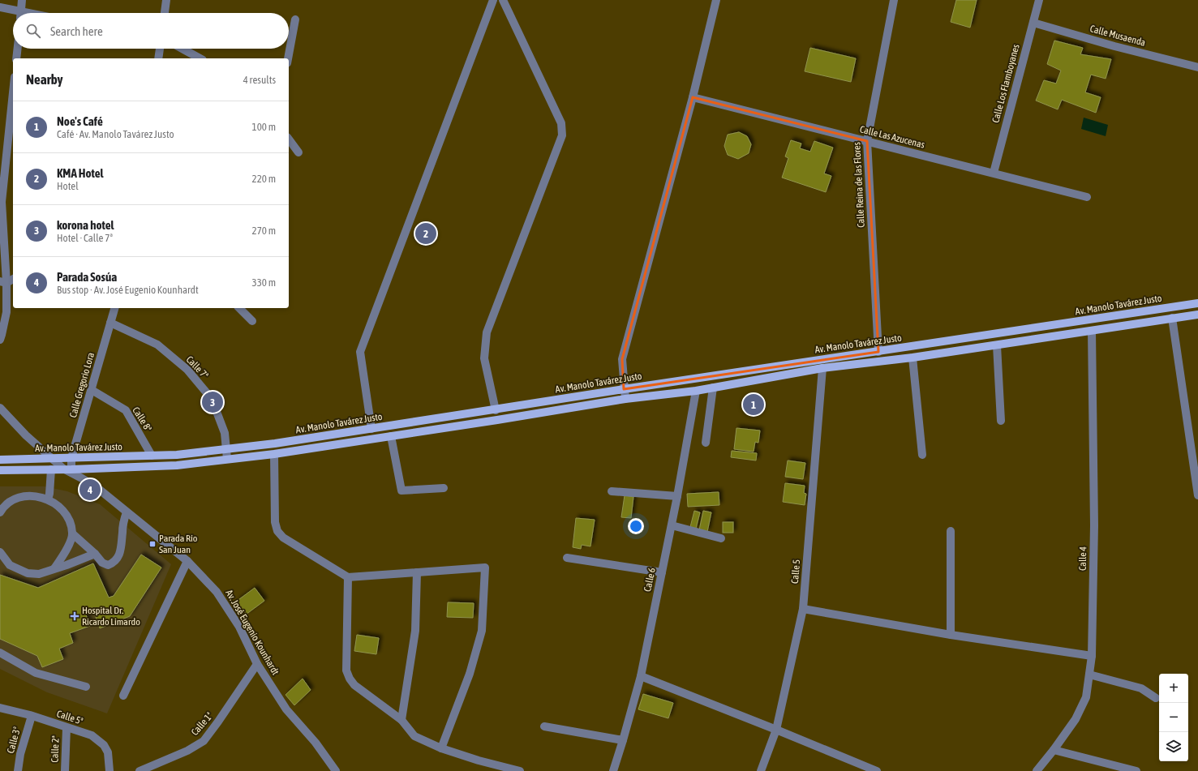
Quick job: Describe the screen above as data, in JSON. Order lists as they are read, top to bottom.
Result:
{
  "streets": {
    "main road": ["Av. Manolo Tavárez Justo"],
    "street": [
      "Calle Musaenda",
      "Calle Los Flamboyanes",
      "Calle Las Azucenas",
      "Calle Reina de las Flores",
      "Calle 7ª",
      "Calle Gregorio Lora",
      "Calle 8ª",
      "Calle 4",
      "Calle 5",
      "Calle 6",
      "Av. José Eugenio Kounhardt",
      "Calle 5ª",
      "Calle 1ª",
      "Calle 3ª",
      "Calle 2ª"
    ]
  },
  "crossings": [
    ["Calle Musaenda", "Calle Los Flamboyanes"],
    ["Calle Los Flamboyanes", "Calle Las Azucenas"],
    ["Calle Las Azucenas", "Calle Reina de las Flores"],
    ["Calle Reina de las Flores", "Av. Manolo Tavárez Justo"],
    ["Av. Manolo Tavárez Justo", "Calle 7ª"],
    ["Av. Manolo Tavárez Justo", "Calle Gregorio Lora"],
    ["Av. Manolo Tavárez Justo", "Calle 8ª"],
    ["Av. Manolo Tavárez Justo", "Calle 4"],
    ["Av. Manolo Tavárez Justo", "Calle 5"],
    ["Av. Manolo Tavárez Justo", "Calle 6"],
    ["Av. Manolo Tavárez Justo", "Av. José Eugenio Kounhardt"],
    ["Calle 7ª", "Calle Gregorio Lora"],
    ["Calle Gregorio Lora", "Calle 8ª"],
    ["Calle Gregorio Lora", "Av. José Eugenio Kounhardt"],
    ["Av. José Eugenio Kounhardt", "Calle 1ª"],
    ["Calle 5ª", "Calle 3ª"],
    ["Calle 5ª", "Calle 2ª"]
  ],
  "places": {
    "transit": ["Parada Río San Juan"],
    "health": ["Hospital Dr. Ricardo Limardo"]
  },
  "page": {
    "search": "Search here",
    "heading": ["Nearby", "4 results"],
    "list": [
      {
        "mark": "1",
        "name": "Noe's Café",
        "note": "Café · Av. Manolo Tavárez Justo",
        "value": "100 m"
      },
      {
        "mark": "2",
        "name": "KMA Hotel",
        "note": "Hotel",
        "value": "220 m"
      },
      {
        "mark": "3",
        "name": "korona hotel",
        "note": "Hotel · Calle 7ª",
        "value": "270 m"
      },
      {
        "mark": "4",
        "name": "Parada Sosúa",
        "note": "Bus stop · Av. José Eugenio Kounhardt",
        "value": "330 m"
      }
    ],
    "pins": [
      "2",
      "3",
      "1",
      "4"
    ],
    "map_buttons": ["+", "−"]
  }
}
